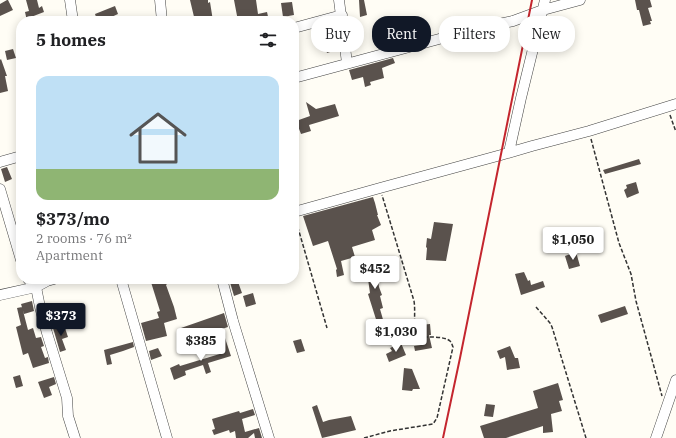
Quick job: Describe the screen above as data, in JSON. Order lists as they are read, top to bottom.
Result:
{
  "page": {
    "chip": [
      "Buy",
      "Rent",
      "Filters",
      "New"
    ],
    "heading": "5 homes",
    "list": [
      {
        "name": "$373/mo",
        "note": "2 rooms · 76 m² · Apartment"
      }
    ],
    "price": [
      "$1,050",
      "$452",
      "$373",
      "$1,030",
      "$385"
    ]
  }
}
